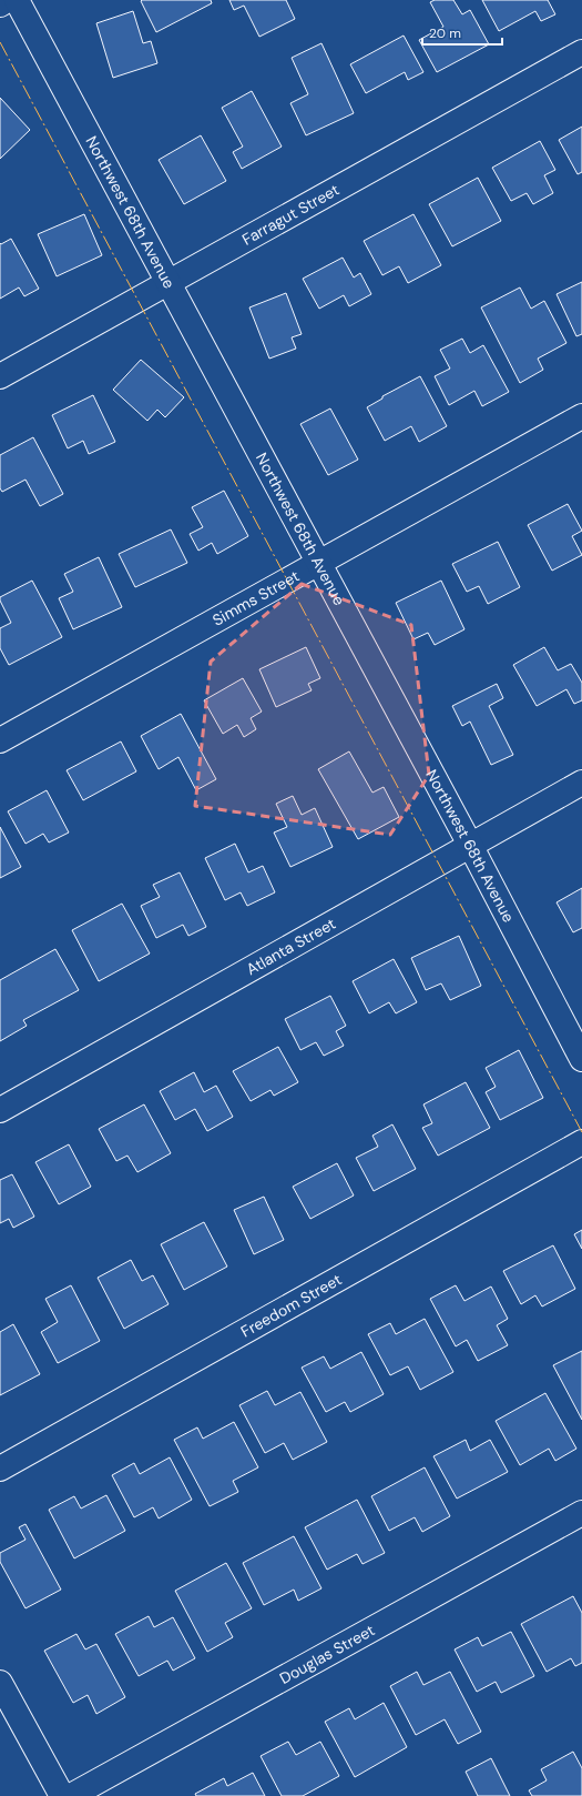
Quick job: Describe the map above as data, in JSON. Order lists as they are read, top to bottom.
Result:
{
  "streets": {
    "street": [
      "Northwest 68th Avenue",
      "Farragut Street",
      "Simms Street",
      "Atlanta Street",
      "Freedom Street",
      "Douglas Street"
    ]
  },
  "crossings": [
    ["Northwest 68th Avenue", "Farragut Street"],
    ["Northwest 68th Avenue", "Simms Street"],
    ["Northwest 68th Avenue", "Atlanta Street"]
  ],
  "scale_bar": "20 m"
}
